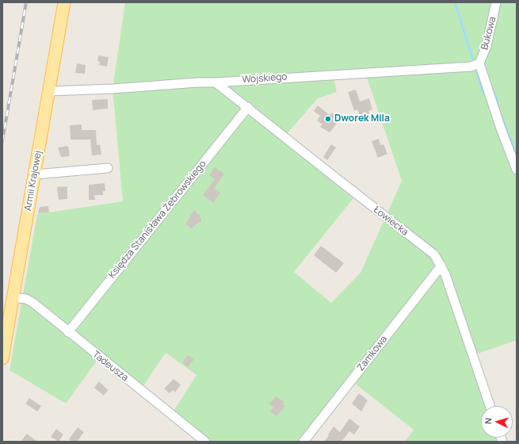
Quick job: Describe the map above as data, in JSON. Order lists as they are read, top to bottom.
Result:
{
  "streets": {
    "main road": ["Armii Krajowej"],
    "street": [
      "Bukowa",
      "Wojskiego",
      "Księdza Stanisława Żebrowskiego",
      "Łowiecka",
      "Zamkowa",
      "Tadeusza"
    ]
  },
  "crossings": [
    ["Bukowa", "Wojskiego"],
    ["Wojskiego", "Armii Krajowej"],
    ["Wojskiego", "Łowiecka"],
    ["Armii Krajowej", "Tadeusza"],
    ["Księdza Stanisława Żebrowskiego", "Łowiecka"],
    ["Księdza Stanisława Żebrowskiego", "Tadeusza"],
    ["Łowiecka", "Zamkowa"]
  ],
  "places": ["Dworek Mila"],
  "north": "left"
}
